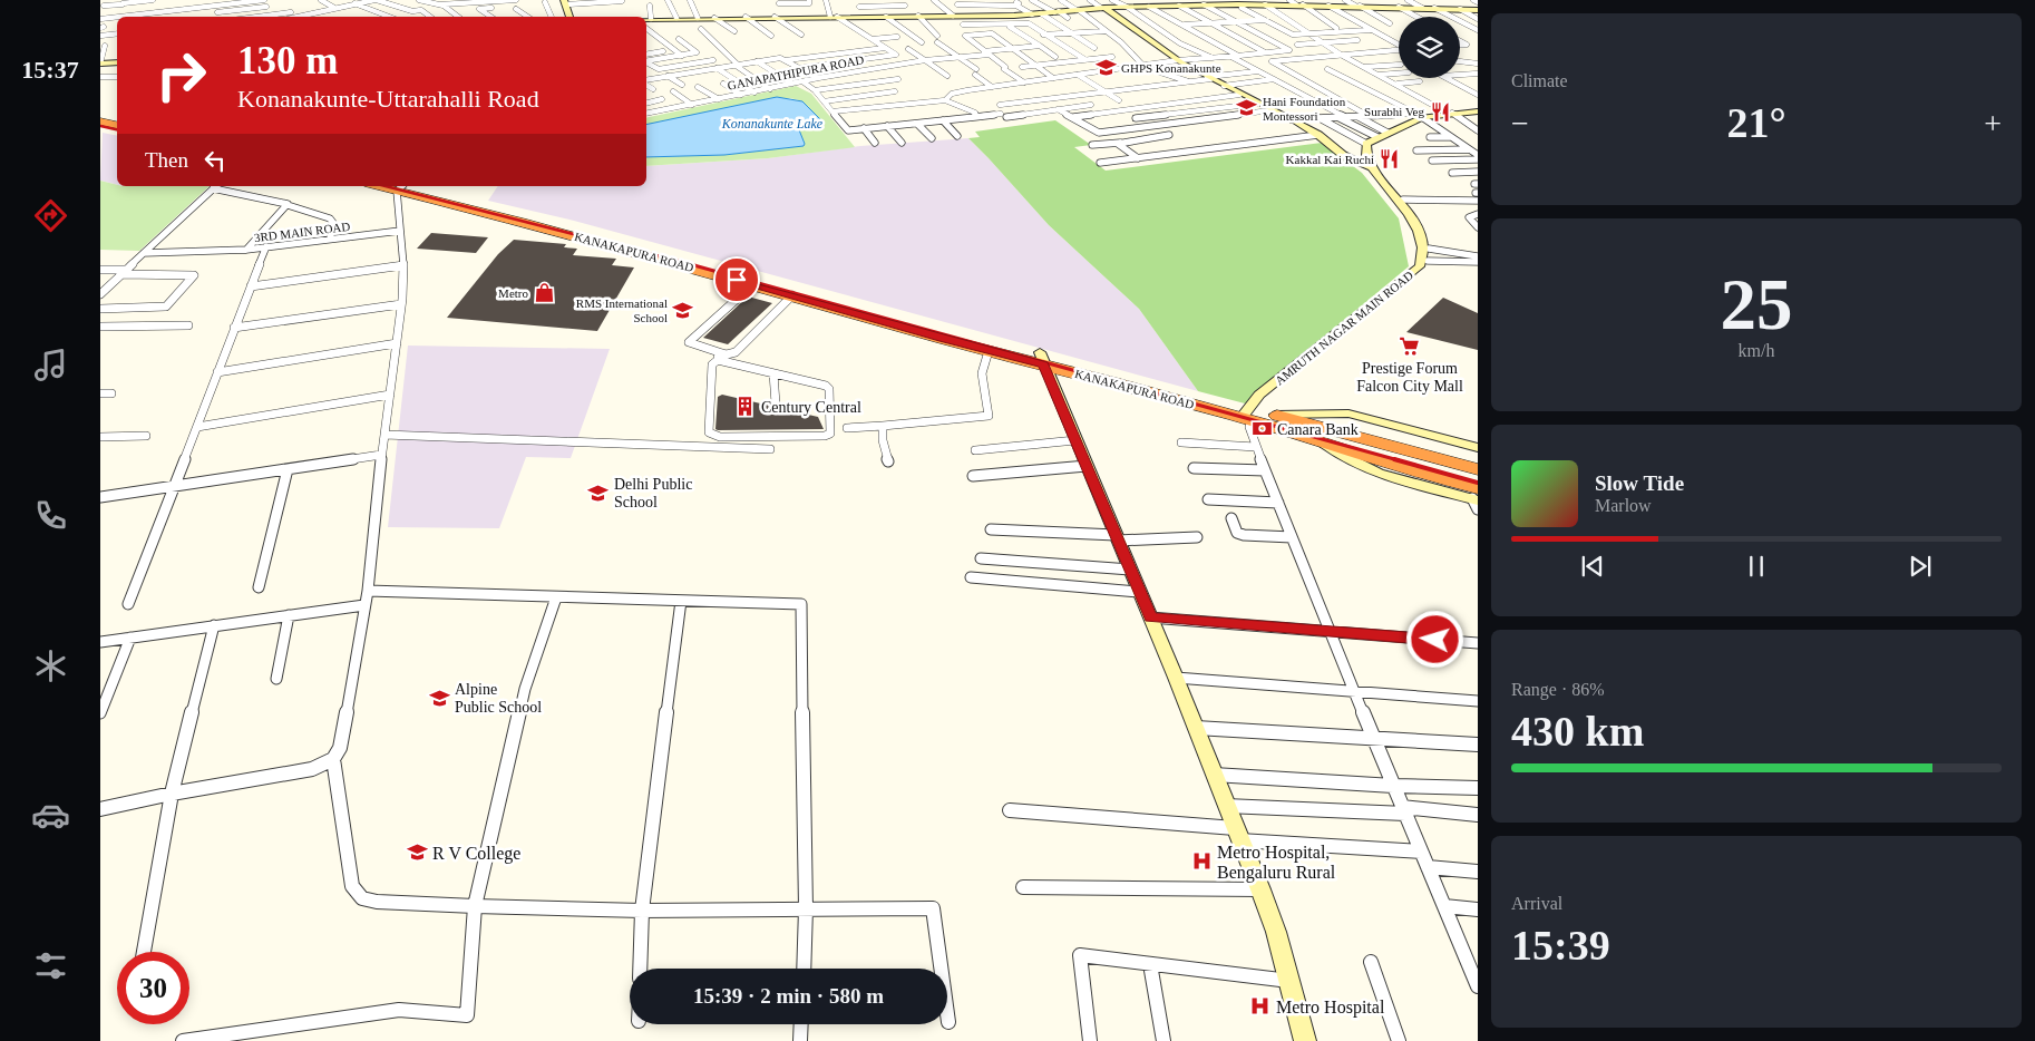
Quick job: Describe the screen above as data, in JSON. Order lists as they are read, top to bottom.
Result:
{
  "streets": {
    "highway": ["KANAKAPURA ROAD"],
    "street": ["GANAPATHIPURA ROAD", "3RD MAIN ROAD", "AMRUTH NAGAR MAIN ROAD"]
  },
  "crossings": [
    ["KANAKAPURA ROAD", "AMRUTH NAGAR MAIN ROAD"]
  ],
  "water": ["Konanakunte Lake"],
  "places": {
    "school or university": [
      "GHPS Konanakunte",
      "Hani Foundation Montessori",
      "RMS International School",
      "Delhi Public School",
      "Alpine Public School",
      "R V College"
    ],
    "restaurant": ["Surabhi Veg", "Kakkal Kai Ruchi"],
    "shop": ["Metro"],
    "supermarket": ["Prestige Forum Falcon City Mall"],
    "building": ["Century Central"],
    "bank": ["Canara Bank"],
    "hospital": ["Metro Hospital, Bengaluru Rural", "Metro Hospital"]
  },
  "page": {
    "tabs": "15:37",
    "tile": [
      "Climate",
      ["25", "km/h"],
      ["Range · 86%", "430 km"],
      ["Arrival", "15:39"]
    ],
    "turn": ["130 m", "Konanakunte-Uttarahalli Road"],
    "heat": ["−", "21°", "+"],
    "then": "Then",
    "song": ["Slow Tide", "Marlow"],
    "limit": "30",
    "trip": "15:39 · 2 min · 580 m"
  }
}
